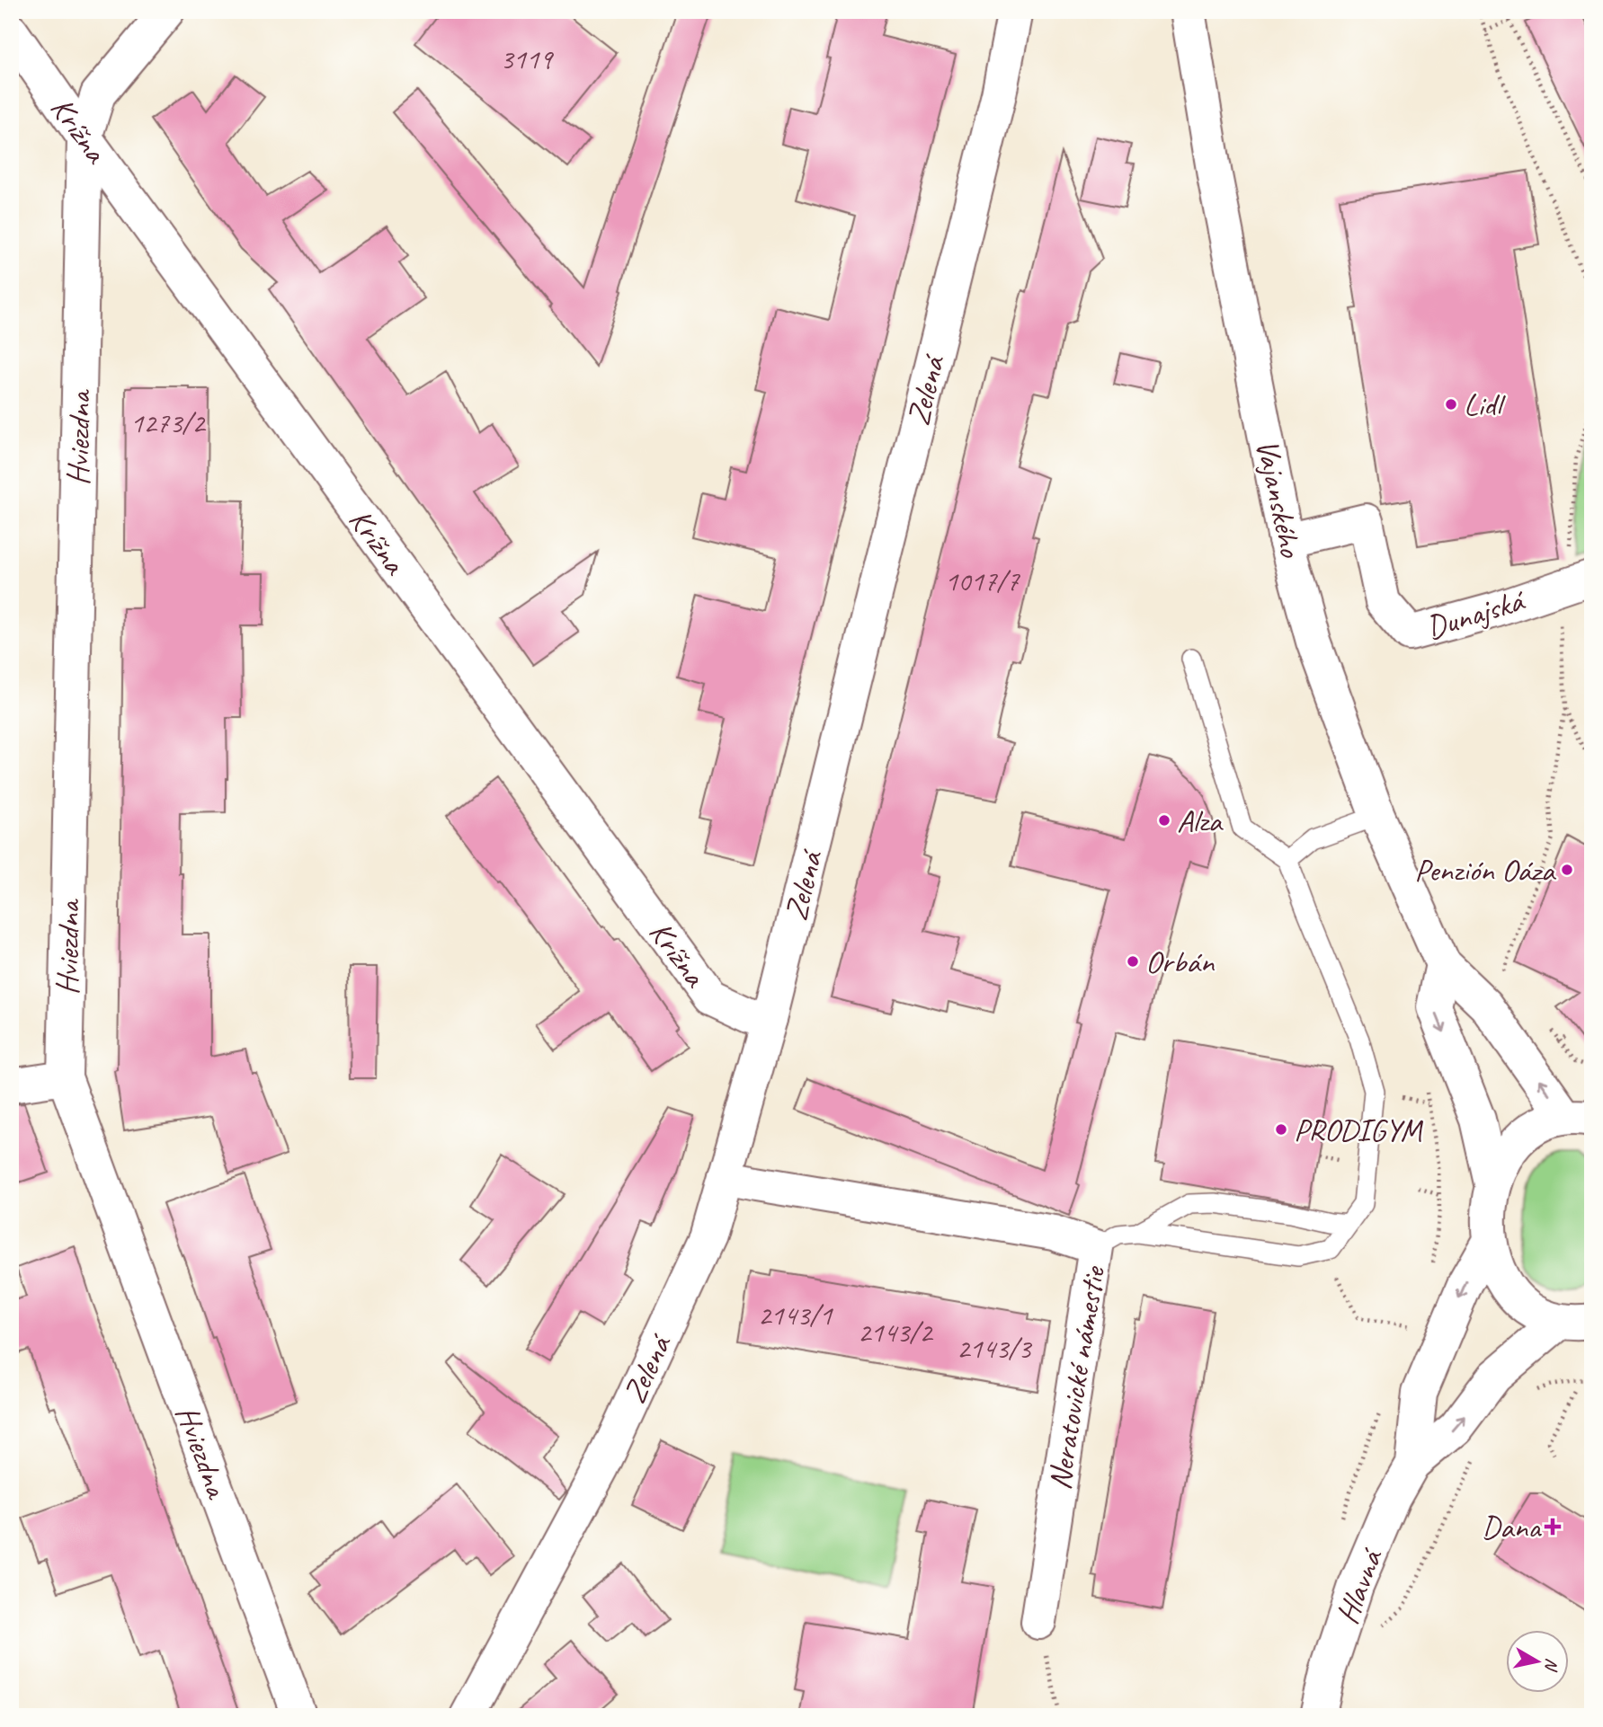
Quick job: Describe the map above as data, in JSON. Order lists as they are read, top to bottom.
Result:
{
  "streets": {
    "street": [
      "Krížna",
      "Zelená",
      "Hviezdna",
      "Vajanského",
      "Dunajská",
      "Neratovické námestie",
      "Hlavná"
    ]
  },
  "crossings": [
    ["Krížna", "Zelená"],
    ["Krížna", "Hviezdna"],
    ["Zelená", "Neratovické námestie"],
    ["Vajanského", "Dunajská"]
  ],
  "places": {
    "other": [
      "Lidl",
      "Alza",
      "Penzión Oáza",
      "Orbán",
      "PRODIGYM"
    ],
    "health": ["Dana"]
  },
  "house_numbers": [
    "3119",
    "1273/2",
    "1017/7",
    "2143/1",
    "2143/2",
    "2143/3"
  ],
  "north": "right"
}
